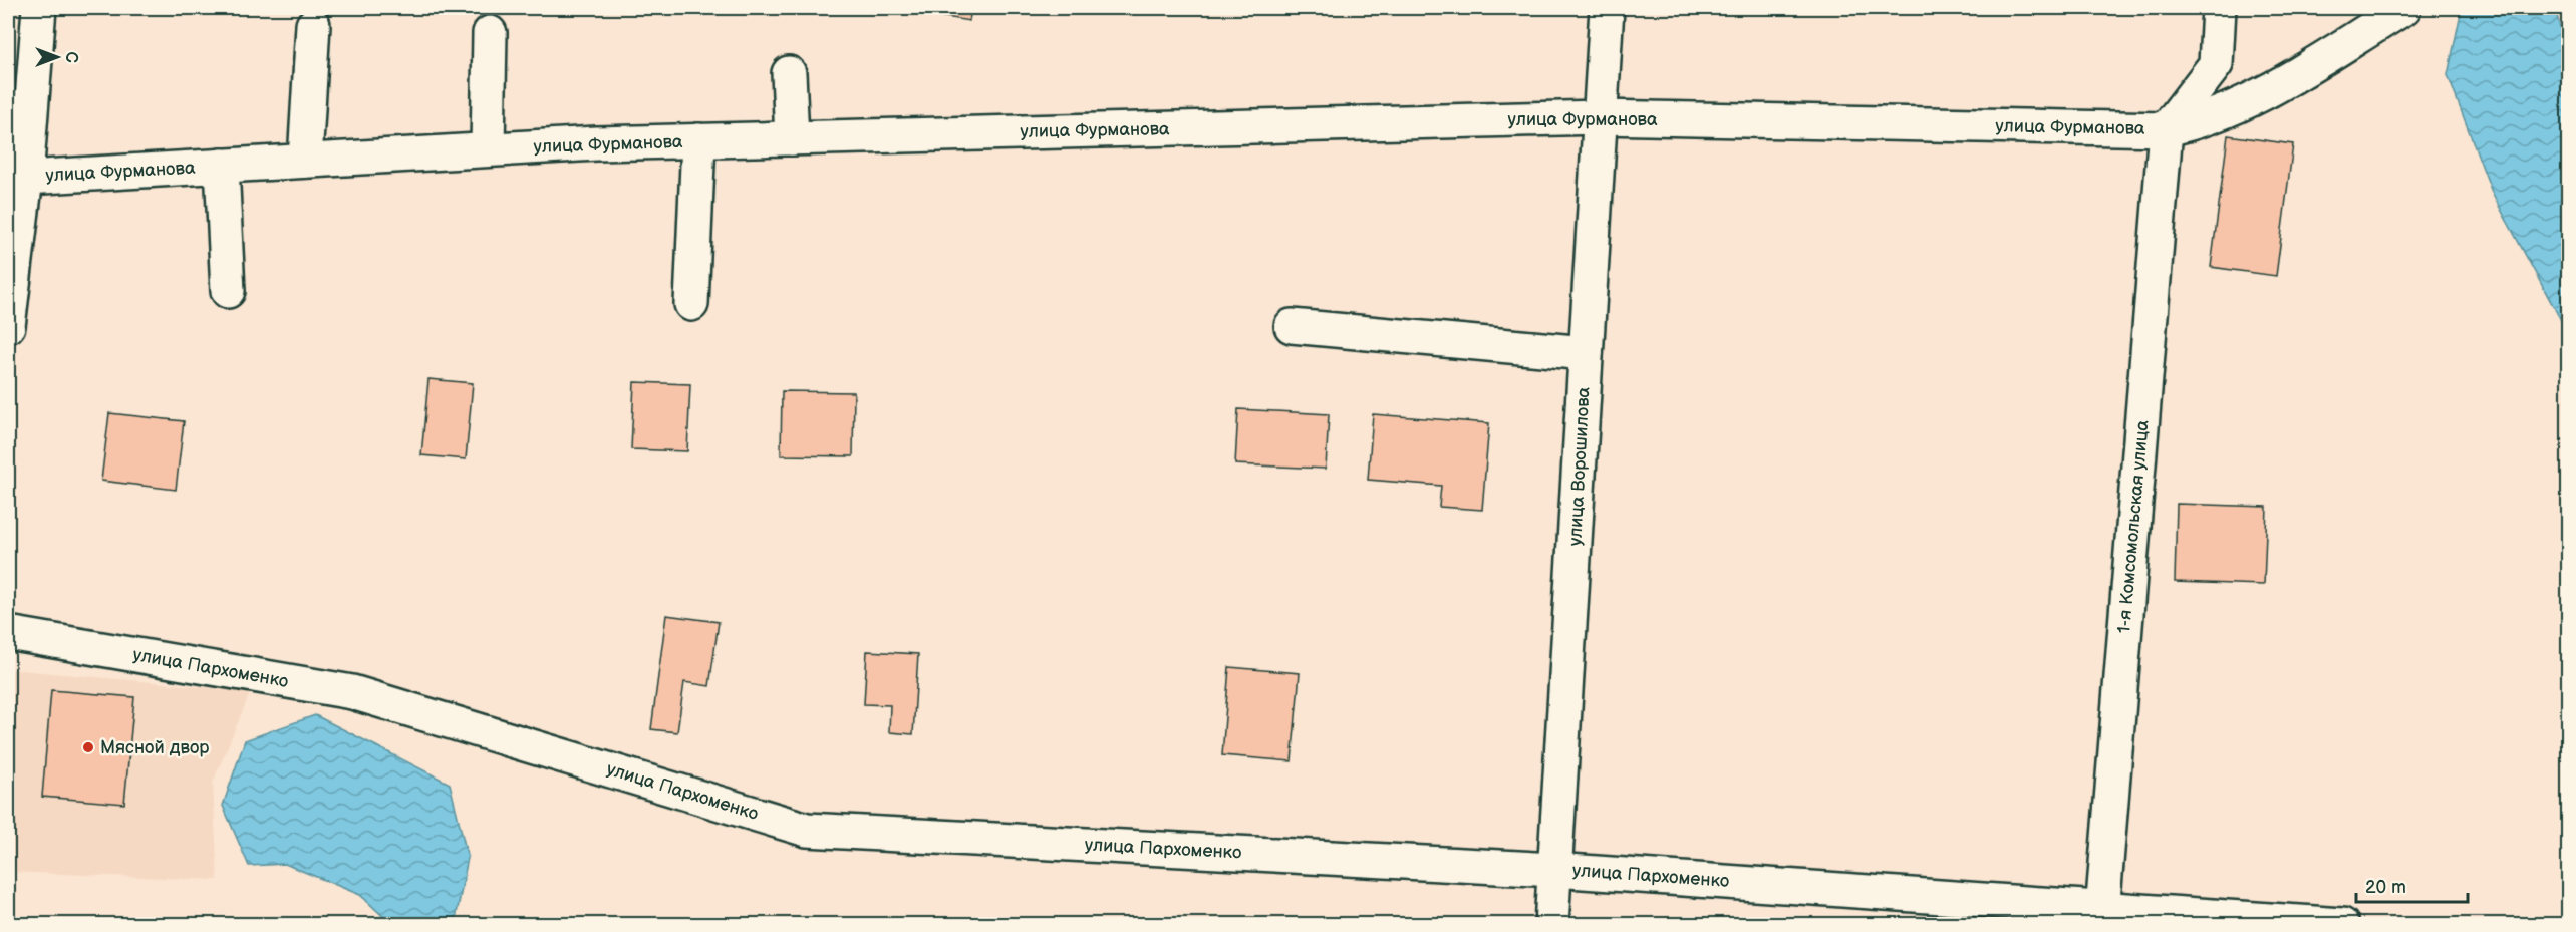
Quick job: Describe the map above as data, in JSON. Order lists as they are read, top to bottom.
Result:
{
  "streets": {
    "street": [
      "улица Фурманова",
      "улица Ворошилова",
      "1-я Комсомольская улица",
      "улица Пархоменко"
    ]
  },
  "crossings": [
    ["улица Фурманова", "улица Ворошилова"],
    ["улица Фурманова", "1-я Комсомольская улица"],
    ["улица Ворошилова", "улица Пархоменко"],
    ["1-я Комсомольская улица", "улица Пархоменко"]
  ],
  "places": ["Мясной двор"],
  "scale_bar": "20 m",
  "north": "right"
}
